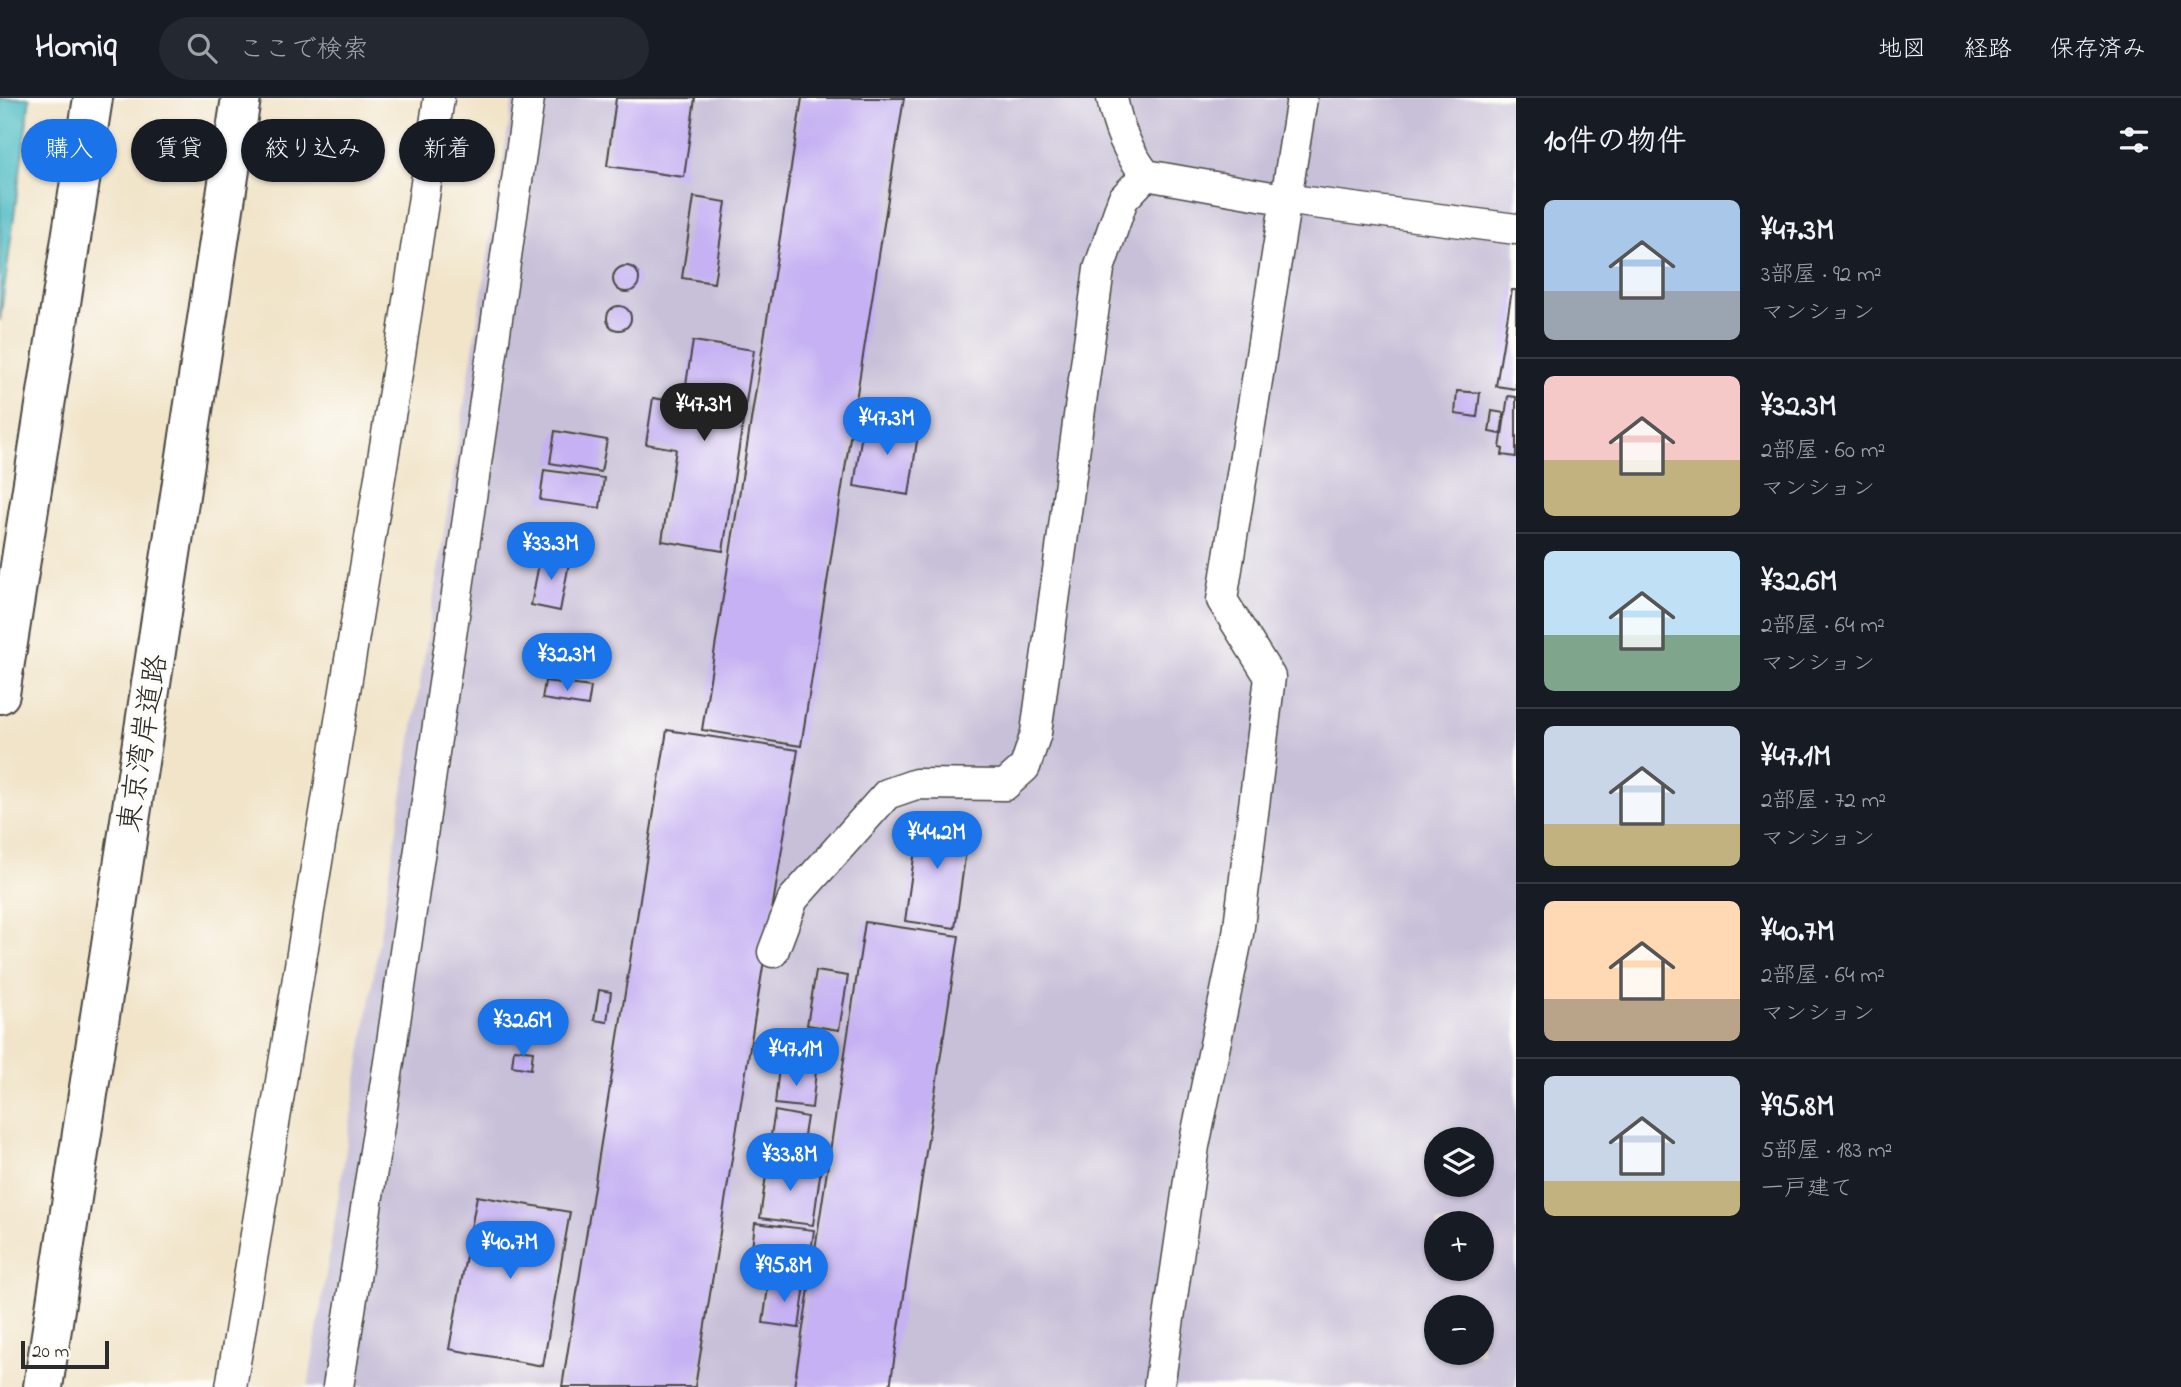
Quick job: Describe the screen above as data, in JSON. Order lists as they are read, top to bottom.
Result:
{
  "streets": {
    "highway": ["東京湾岸道路"]
  },
  "scale_bar": "20 m",
  "page": {
    "header": "Homiq",
    "search": "ここで検索",
    "nav": ["地図", "経路", "保存済み"],
    "heading": "10件の物件",
    "chip": [
      "購入",
      "賃貸",
      "絞り込み",
      "新着"
    ],
    "list": [
      {
        "name": "¥47.3M",
        "note": "3部屋 · 92 m² · マンション"
      },
      {
        "name": "¥32.3M",
        "note": "2部屋 · 60 m² · マンション"
      },
      {
        "name": "¥32.6M",
        "note": "2部屋 · 64 m² · マンション"
      },
      {
        "name": "¥47.1M",
        "note": "2部屋 · 72 m² · マンション"
      },
      {
        "name": "¥40.7M",
        "note": "2部屋 · 64 m² · マンション"
      },
      {
        "name": "¥95.8M",
        "note": "5部屋 · 183 m² · 一戸建て"
      }
    ],
    "price": [
      "¥47.3M",
      "¥47.3M",
      "¥33.3M",
      "¥32.3M",
      "¥44.2M",
      "¥32.6M",
      "¥47.1M",
      "¥33.8M",
      "¥40.7M",
      "¥95.8M"
    ],
    "map_buttons": ["+", "−"],
    "scale": "20 m"
  }
}
